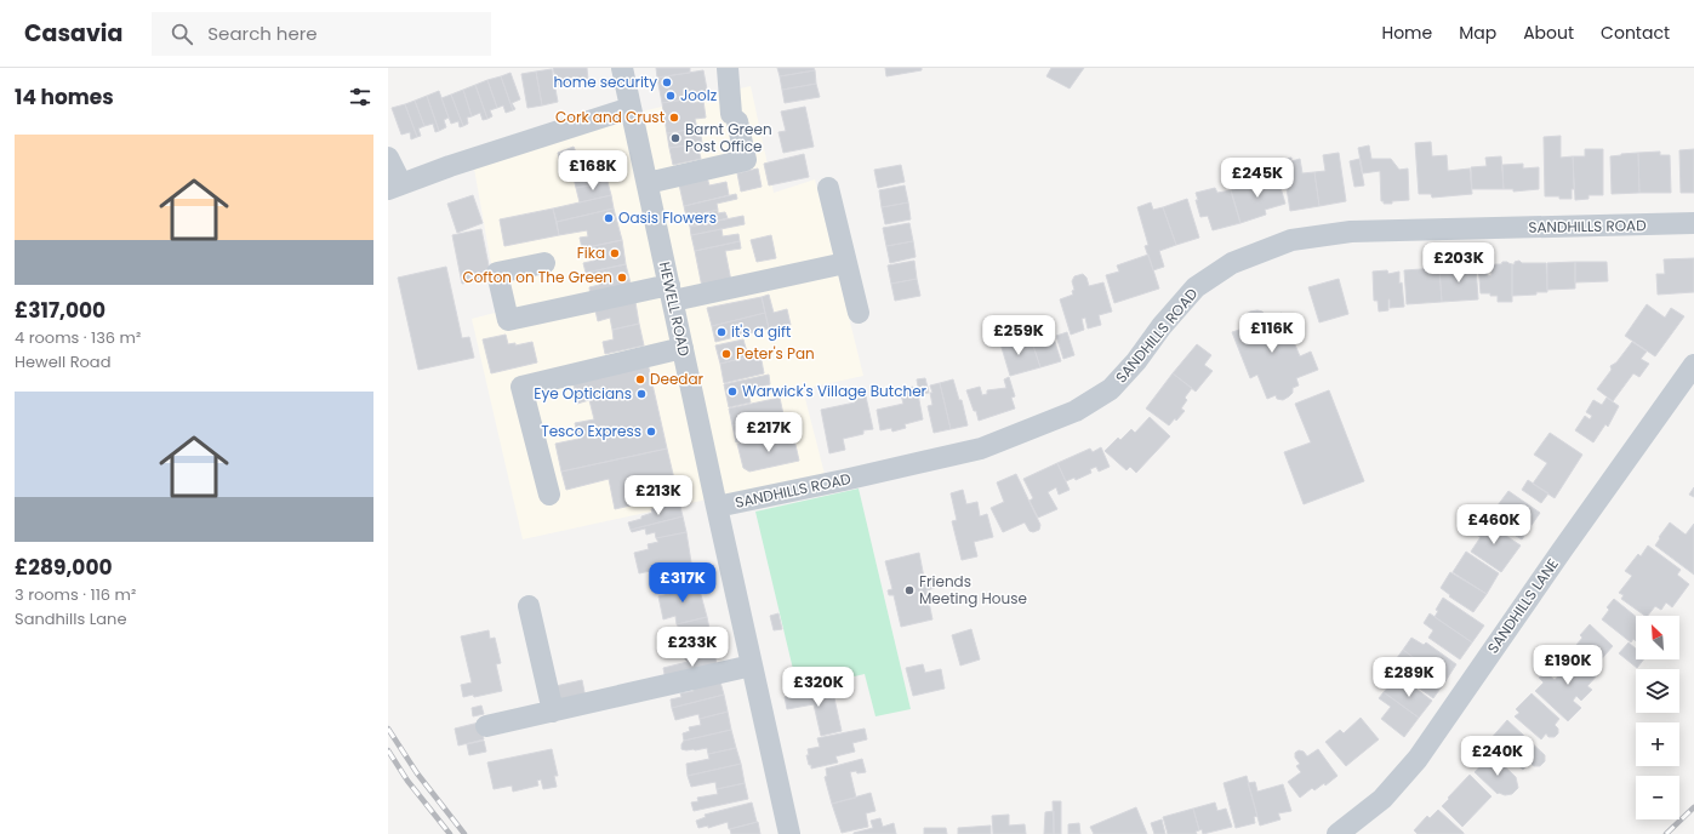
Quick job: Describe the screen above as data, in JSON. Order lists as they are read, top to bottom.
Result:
{
  "streets": {
    "street": ["SANDHILLS ROAD", "HEWELL ROAD", "SANDHILLS LANE"]
  },
  "crossings": [
    ["SANDHILLS ROAD", "HEWELL ROAD"]
  ],
  "places": [
    "home security",
    "Joolz",
    "Cork and Crust",
    "Barnt Green Post Office",
    "Oasis Flowers",
    "Fika",
    "Cofton on The Green",
    "it's a gift",
    "Peter's Pan",
    "Deedar",
    "Warwick's Village Butcher",
    "Eye Opticians",
    "Tesco Express",
    "Friends Meeting House"
  ],
  "north": "top left",
  "page": {
    "header": "Casavia",
    "search": "Search here",
    "nav": [
      "Home",
      "Map",
      "About",
      "Contact"
    ],
    "heading": "14 homes",
    "list": [
      {
        "name": "£317,000",
        "note": "4 rooms · 136 m² · Hewell Road"
      },
      {
        "name": "£289,000",
        "note": "3 rooms · 116 m² · Sandhills Lane"
      }
    ],
    "price": [
      "£168K",
      "£245K",
      "£203K",
      "£116K",
      "£259K",
      "£217K",
      "£213K",
      "£460K",
      "£317K",
      "£233K",
      "£190K",
      "£289K",
      "£320K",
      "£240K"
    ],
    "map_buttons": ["+", "−"]
  }
}
